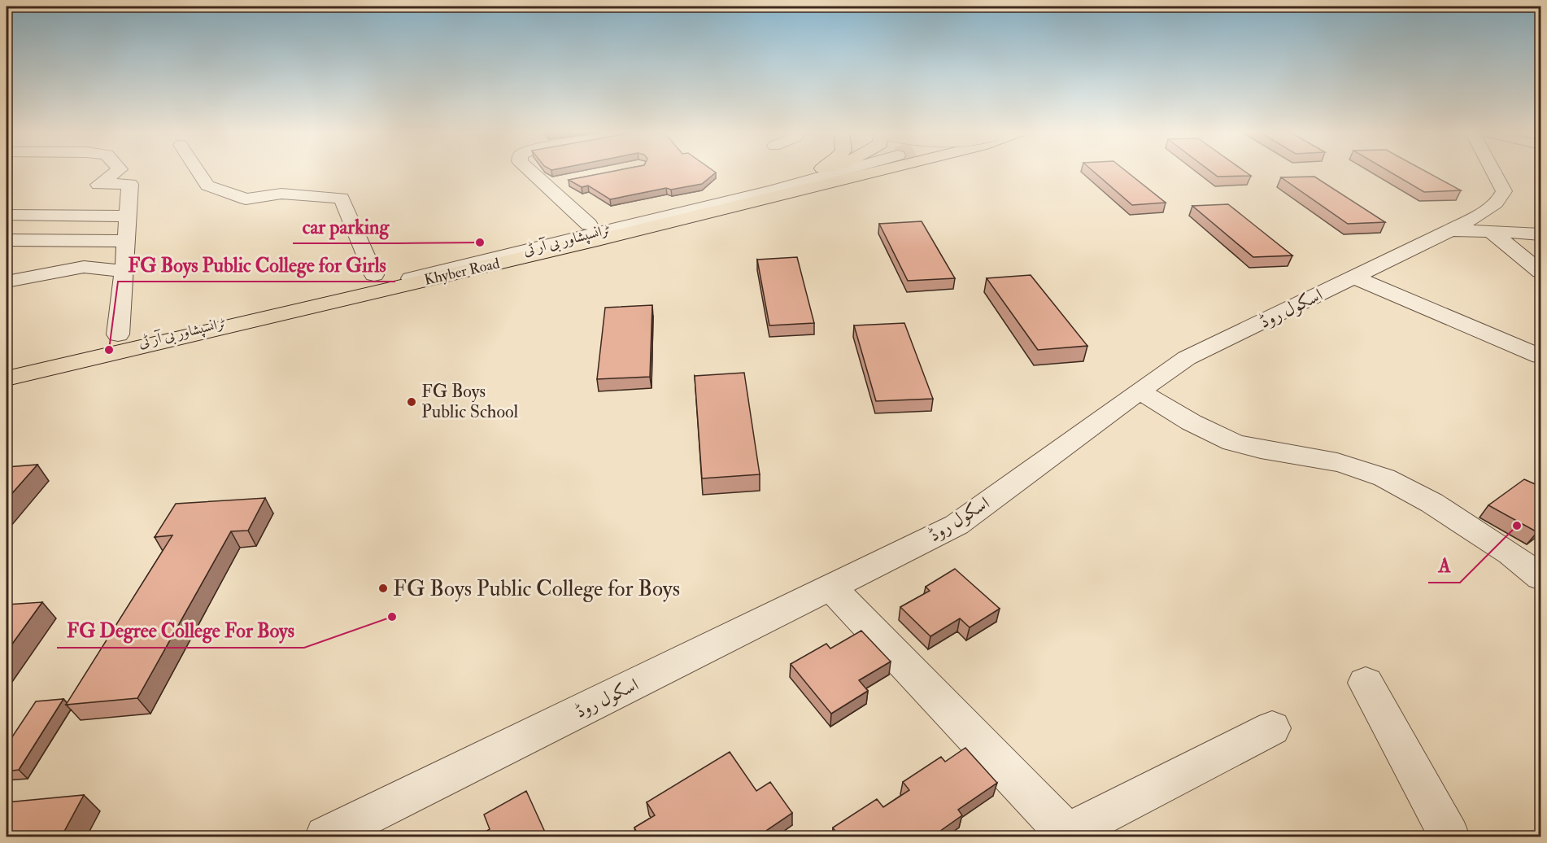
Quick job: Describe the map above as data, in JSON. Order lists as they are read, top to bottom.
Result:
{
  "streets": {
    "main road": ["Khyber Road"],
    "street": ["ٹرانسپشاور بی آر ٹی", "اسکول روڈ"]
  },
  "crossings": [
    ["ٹرانسپشاور بی آر ٹی", "Khyber Road"]
  ],
  "places": [
    "car parking",
    "FG Boys Public College for Girls",
    "FG Boys Public School",
    "A",
    "FG Boys Public College for Boys",
    "FG Degree College For Boys"
  ]
}
